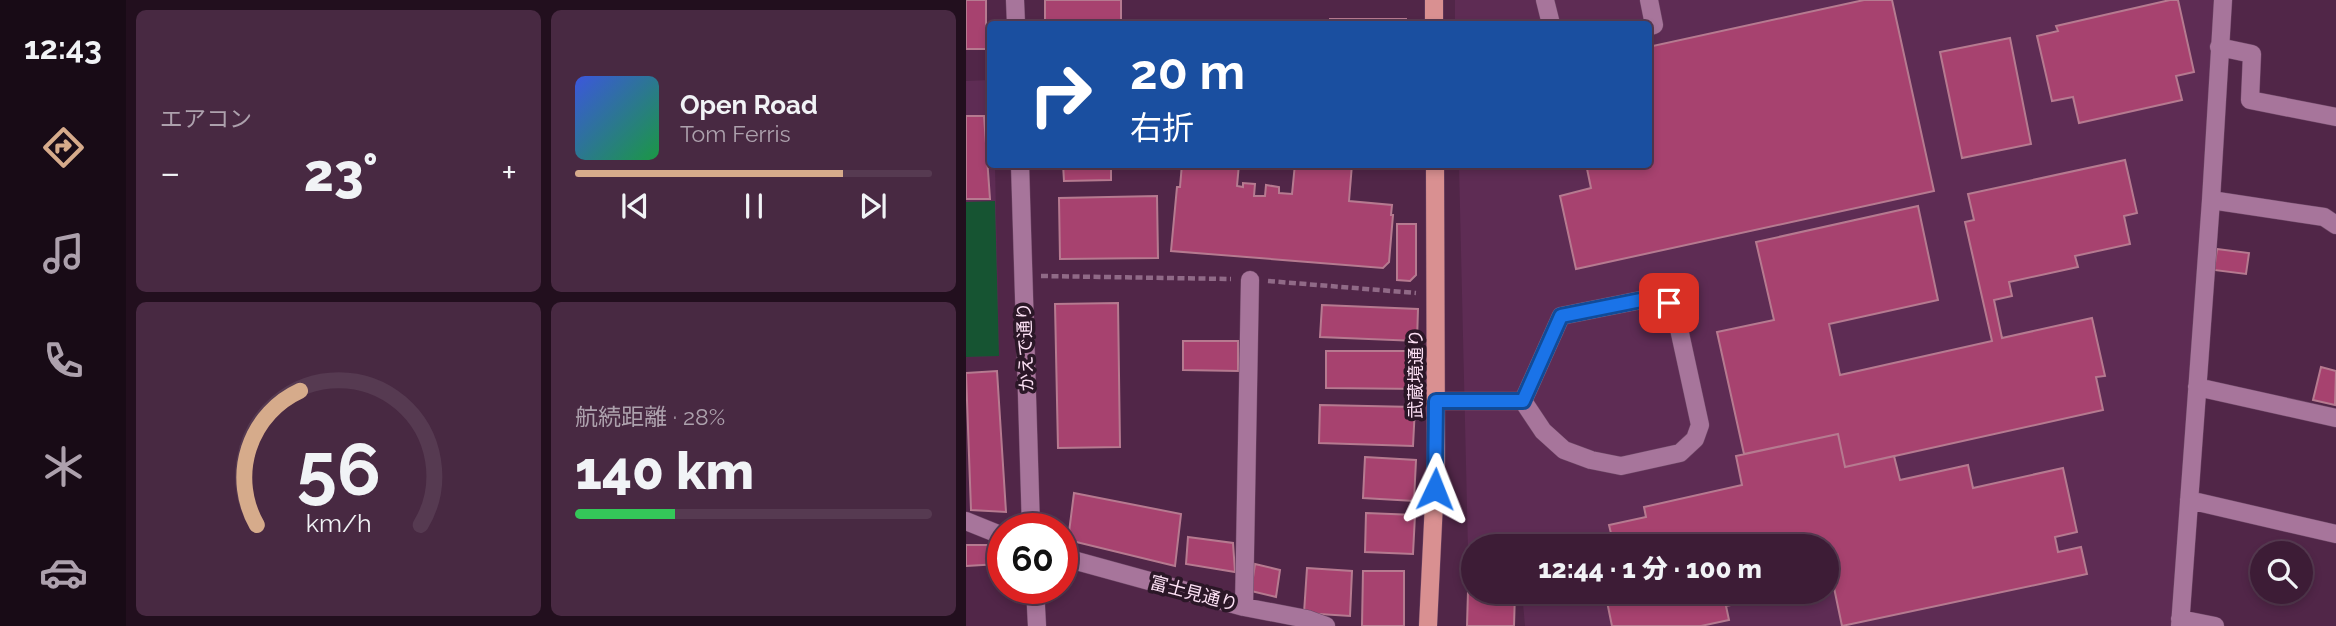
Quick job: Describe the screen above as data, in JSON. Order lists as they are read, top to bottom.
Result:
{
  "streets": {
    "main road": ["武蔵境通り"],
    "street": ["かえで通り", "富士見通り"]
  },
  "page": {
    "tabs": "12:43",
    "tile": [
      "エアコン",
      ["航続距離 · 28%", "140 km"]
    ],
    "turn": ["20 m", "右折"],
    "song": ["Open Road", "Tom Ferris"],
    "heat": ["−", "23°", "+"],
    "limit": "60",
    "trip": "12:44 · 1 分 · 100 m",
    "gauge": ["56", "km/h"]
  }
}
